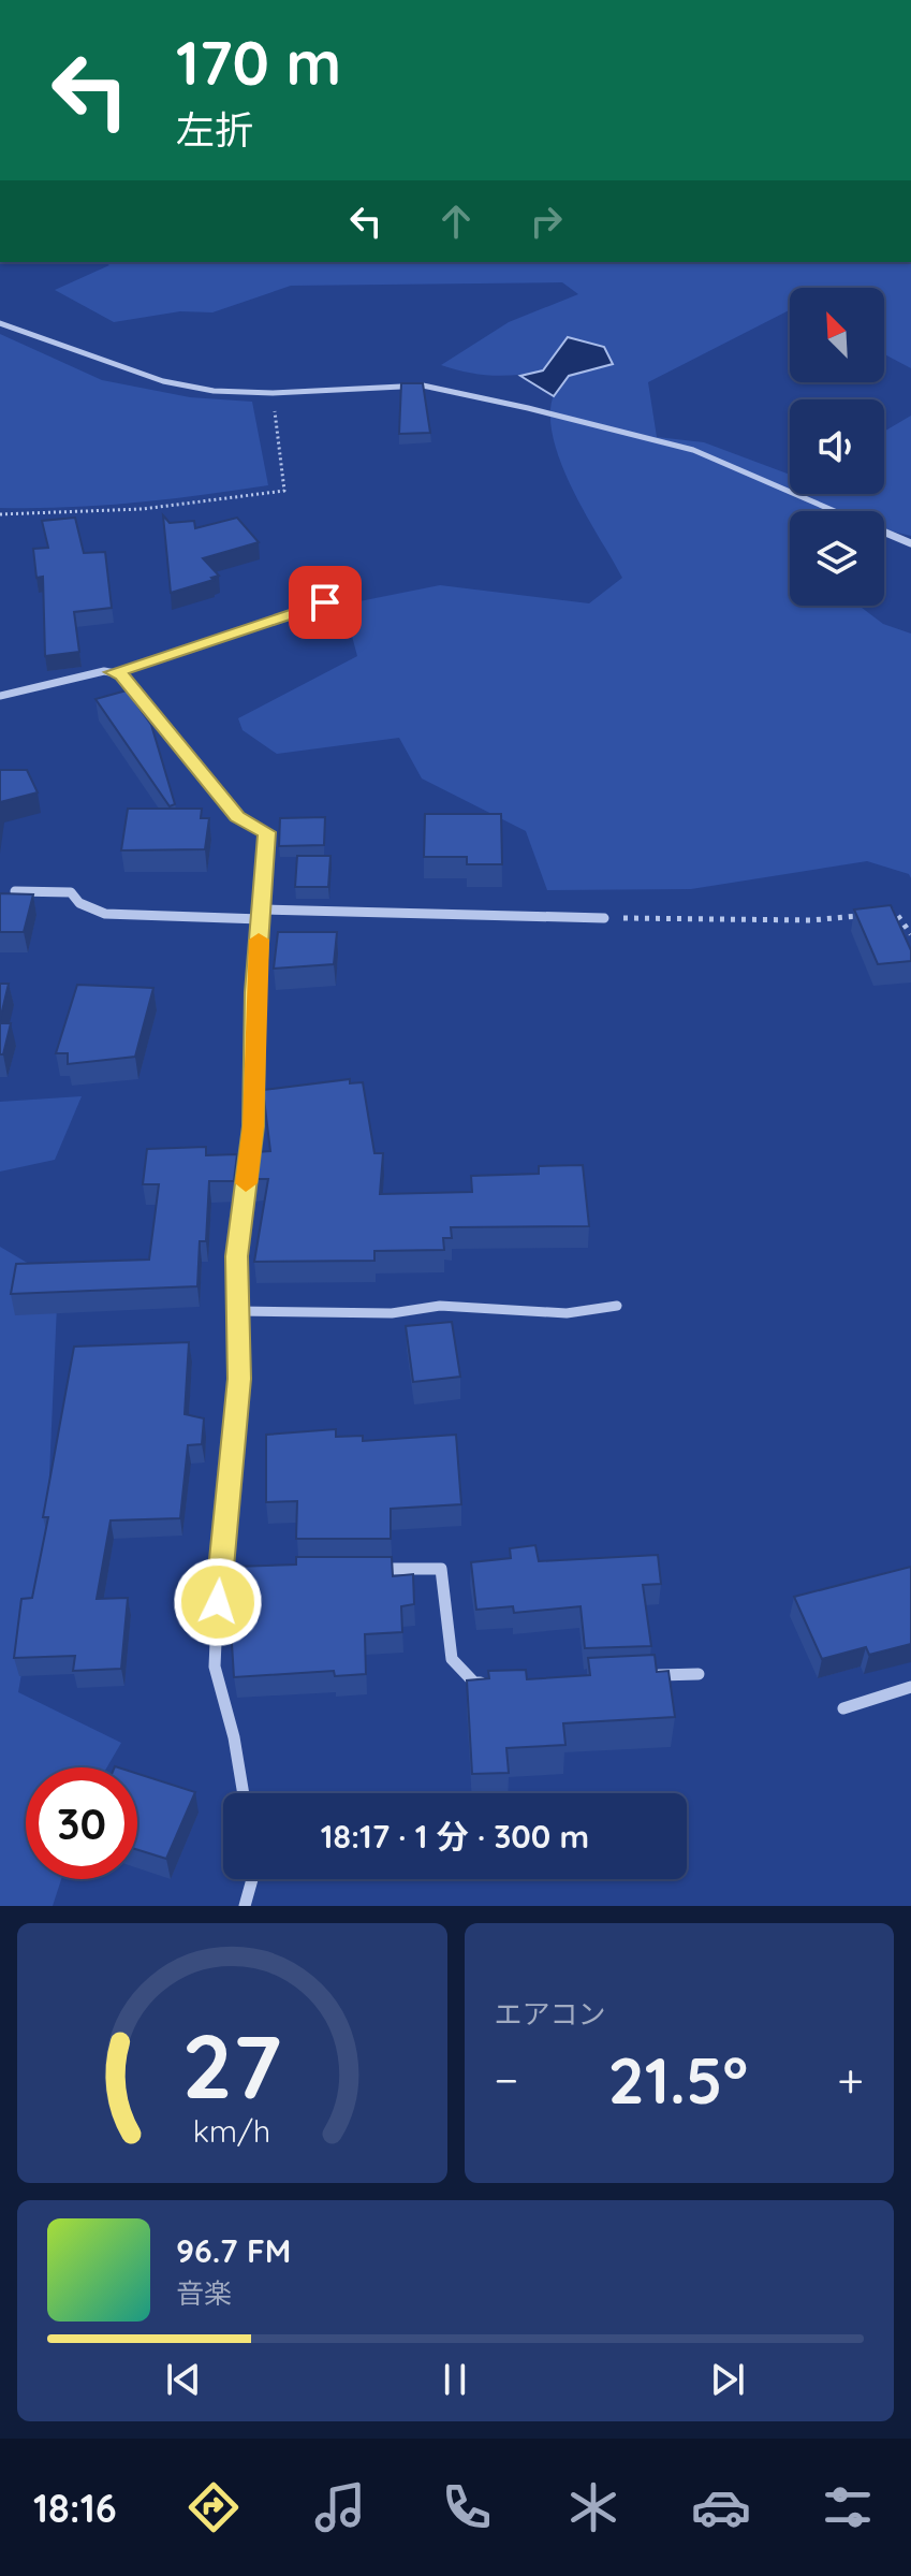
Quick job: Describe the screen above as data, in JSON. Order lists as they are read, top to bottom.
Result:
{
  "north": "top left",
  "page": {
    "turn": ["170 m", "左折"],
    "limit": "30",
    "trip": "18:17 · 1 分 · 300 m",
    "tile": "エアコン",
    "heat": ["−", "21.5°", "+"],
    "song": ["96.7 FM", "音楽"],
    "tabs": "18:16",
    "gauge": ["27", "km/h"]
  }
}
